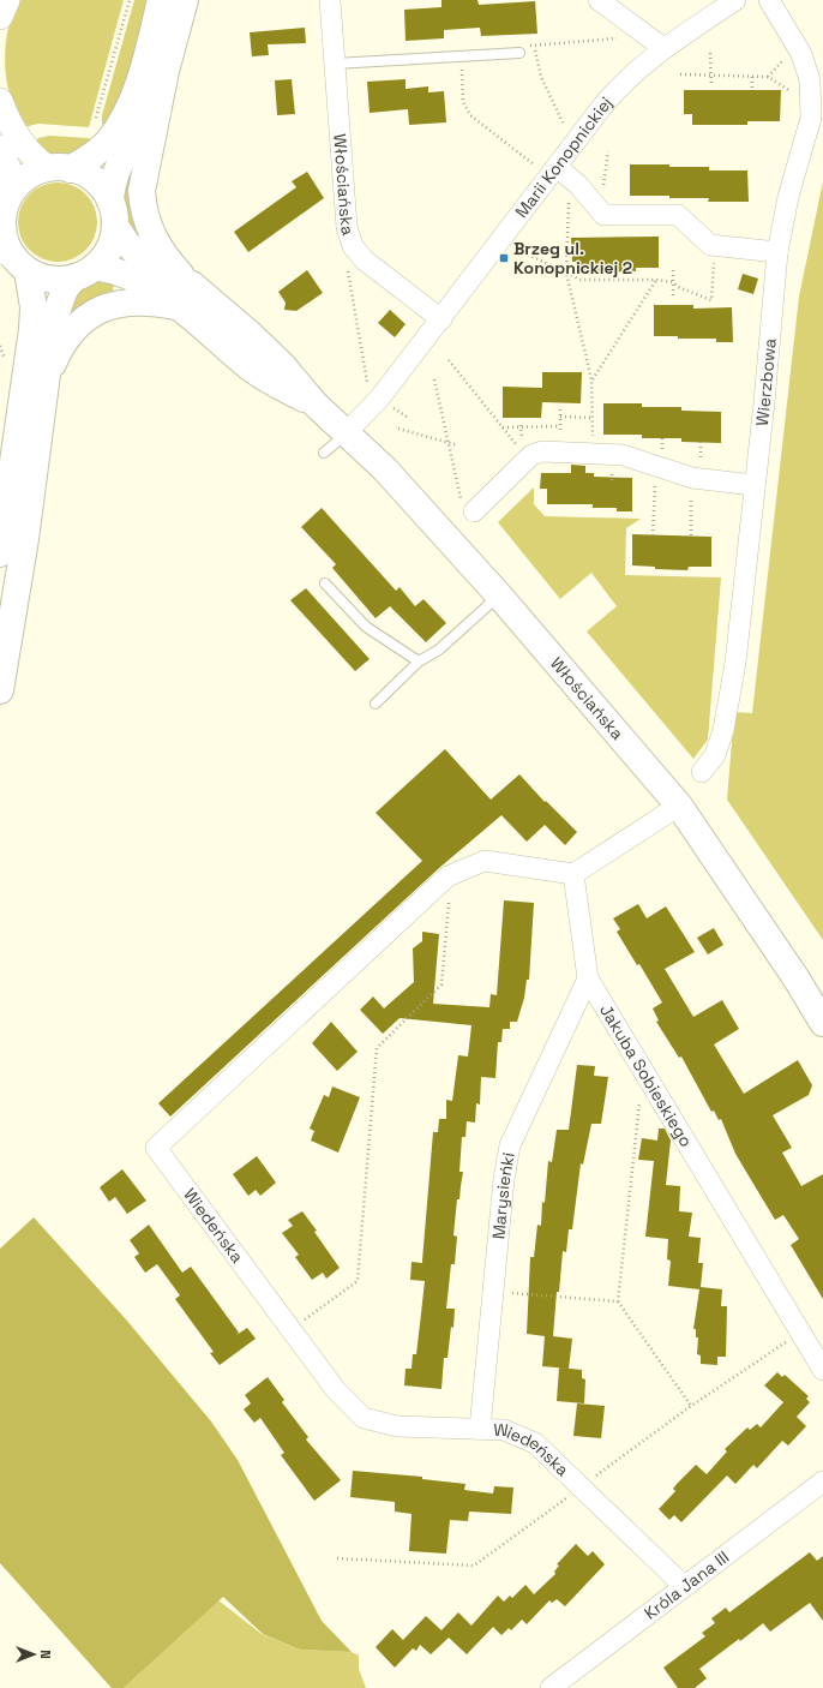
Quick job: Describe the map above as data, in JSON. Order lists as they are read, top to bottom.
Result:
{
  "streets": {
    "main road": ["Włościańska"],
    "street": [
      "Marii Konopnickiej",
      "Wierzbowa",
      "Jakuba Sobieskiego",
      "Marysieńki",
      "Wiedeńska",
      "Króla Jana III"
    ]
  },
  "crossings": [
    ["Marii Konopnickiej", "Włościańska"],
    ["Jakuba Sobieskiego", "Marysieńki"],
    ["Jakuba Sobieskiego", "Wiedeńska"],
    ["Marysieńki", "Wiedeńska"],
    ["Wiedeńska", "Króla Jana III"]
  ],
  "places": {
    "transit": ["Brzeg ul. Konopnickiej 2"]
  },
  "north": "right"
}
